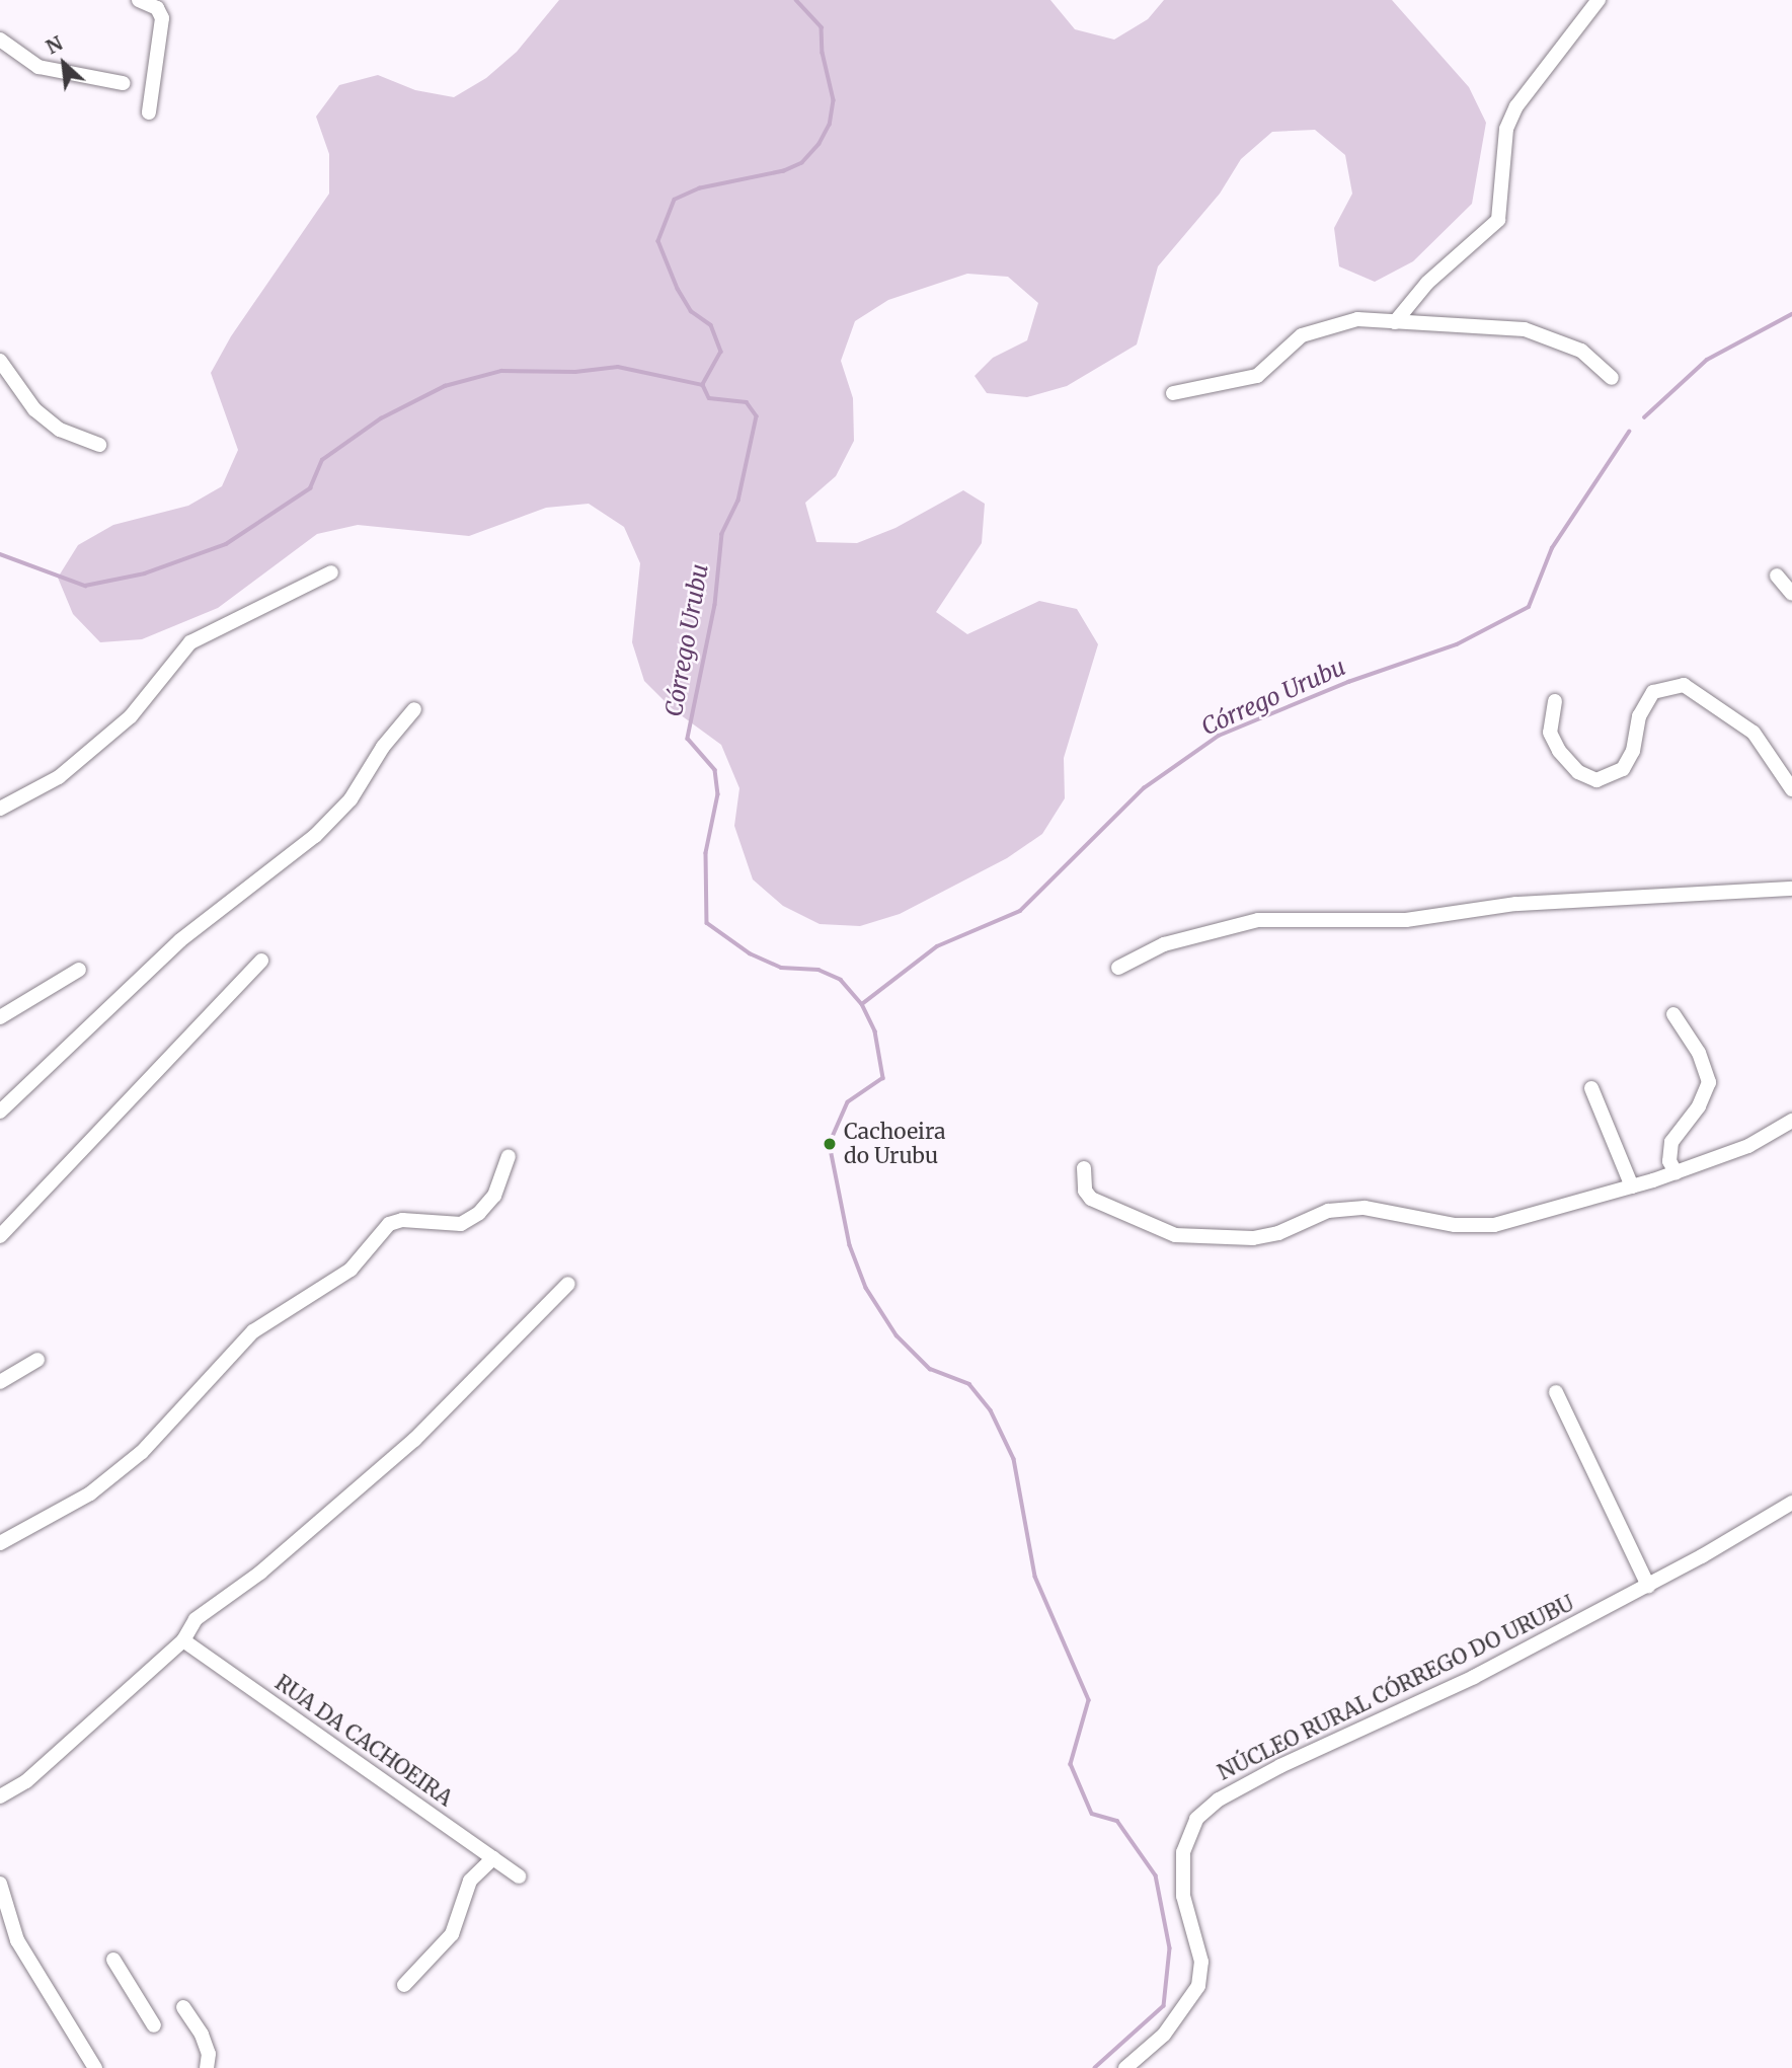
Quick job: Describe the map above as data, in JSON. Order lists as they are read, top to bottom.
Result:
{
  "streets": {
    "street": ["NÚCLEO RURAL CÓRREGO DO URUBU", "RUA DA CACHOEIRA"]
  },
  "water": ["Córrego Urubu"],
  "places": ["Cachoeira do Urubu"],
  "north": "top left"
}
